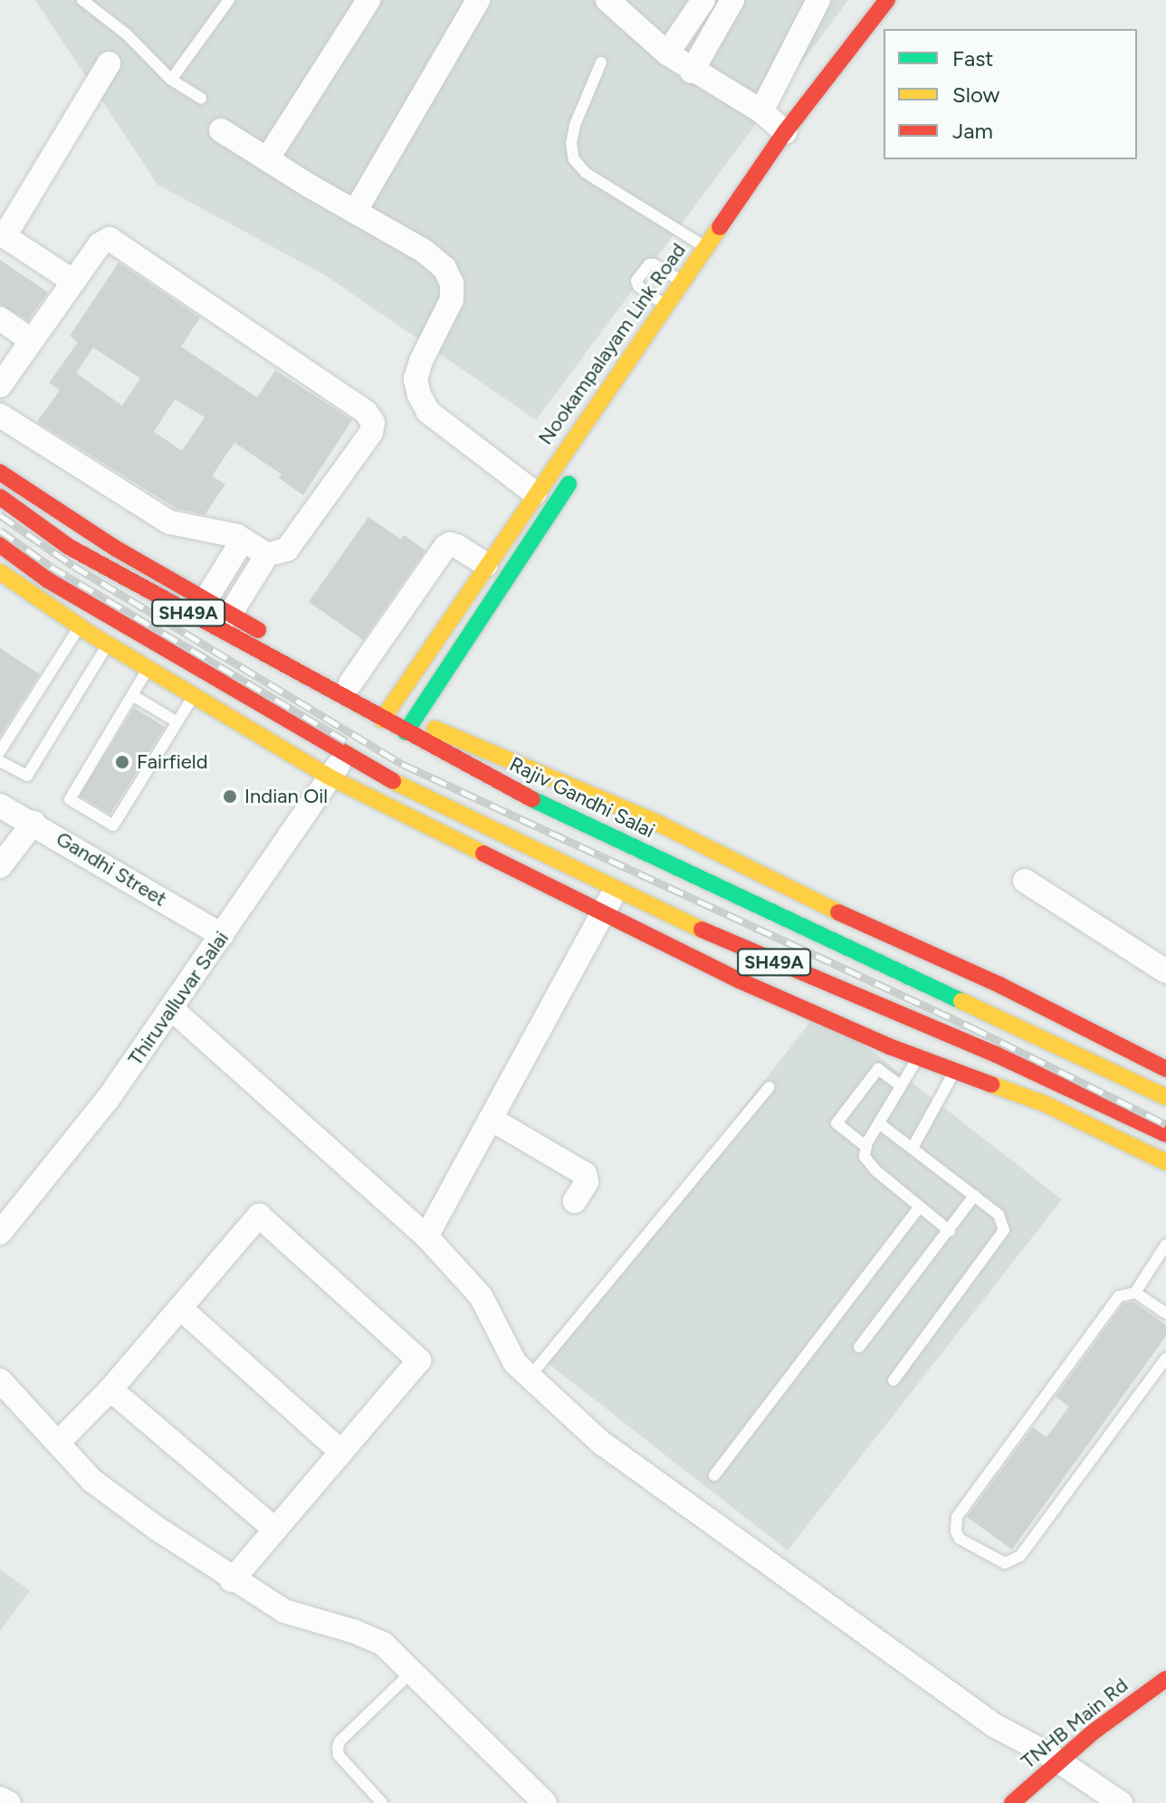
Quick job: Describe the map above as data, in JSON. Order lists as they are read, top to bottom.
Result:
{
  "streets": {
    "street": [
      "Nookampalayam Link Road",
      "SH49A",
      "Rajiv Gandhi Salai",
      "Gandhi Street",
      "Thiruvalluvar Salai",
      "TNHB Main Rd"
    ]
  },
  "crossings": [
    ["Nookampalayam Link Road", "Rajiv Gandhi Salai"],
    ["SH49A", "Thiruvalluvar Salai"],
    ["Gandhi Street", "Thiruvalluvar Salai"]
  ],
  "places": ["Fairfield", "Indian Oil"],
  "legend": ["Fast", "Slow", "Jam"]
}
